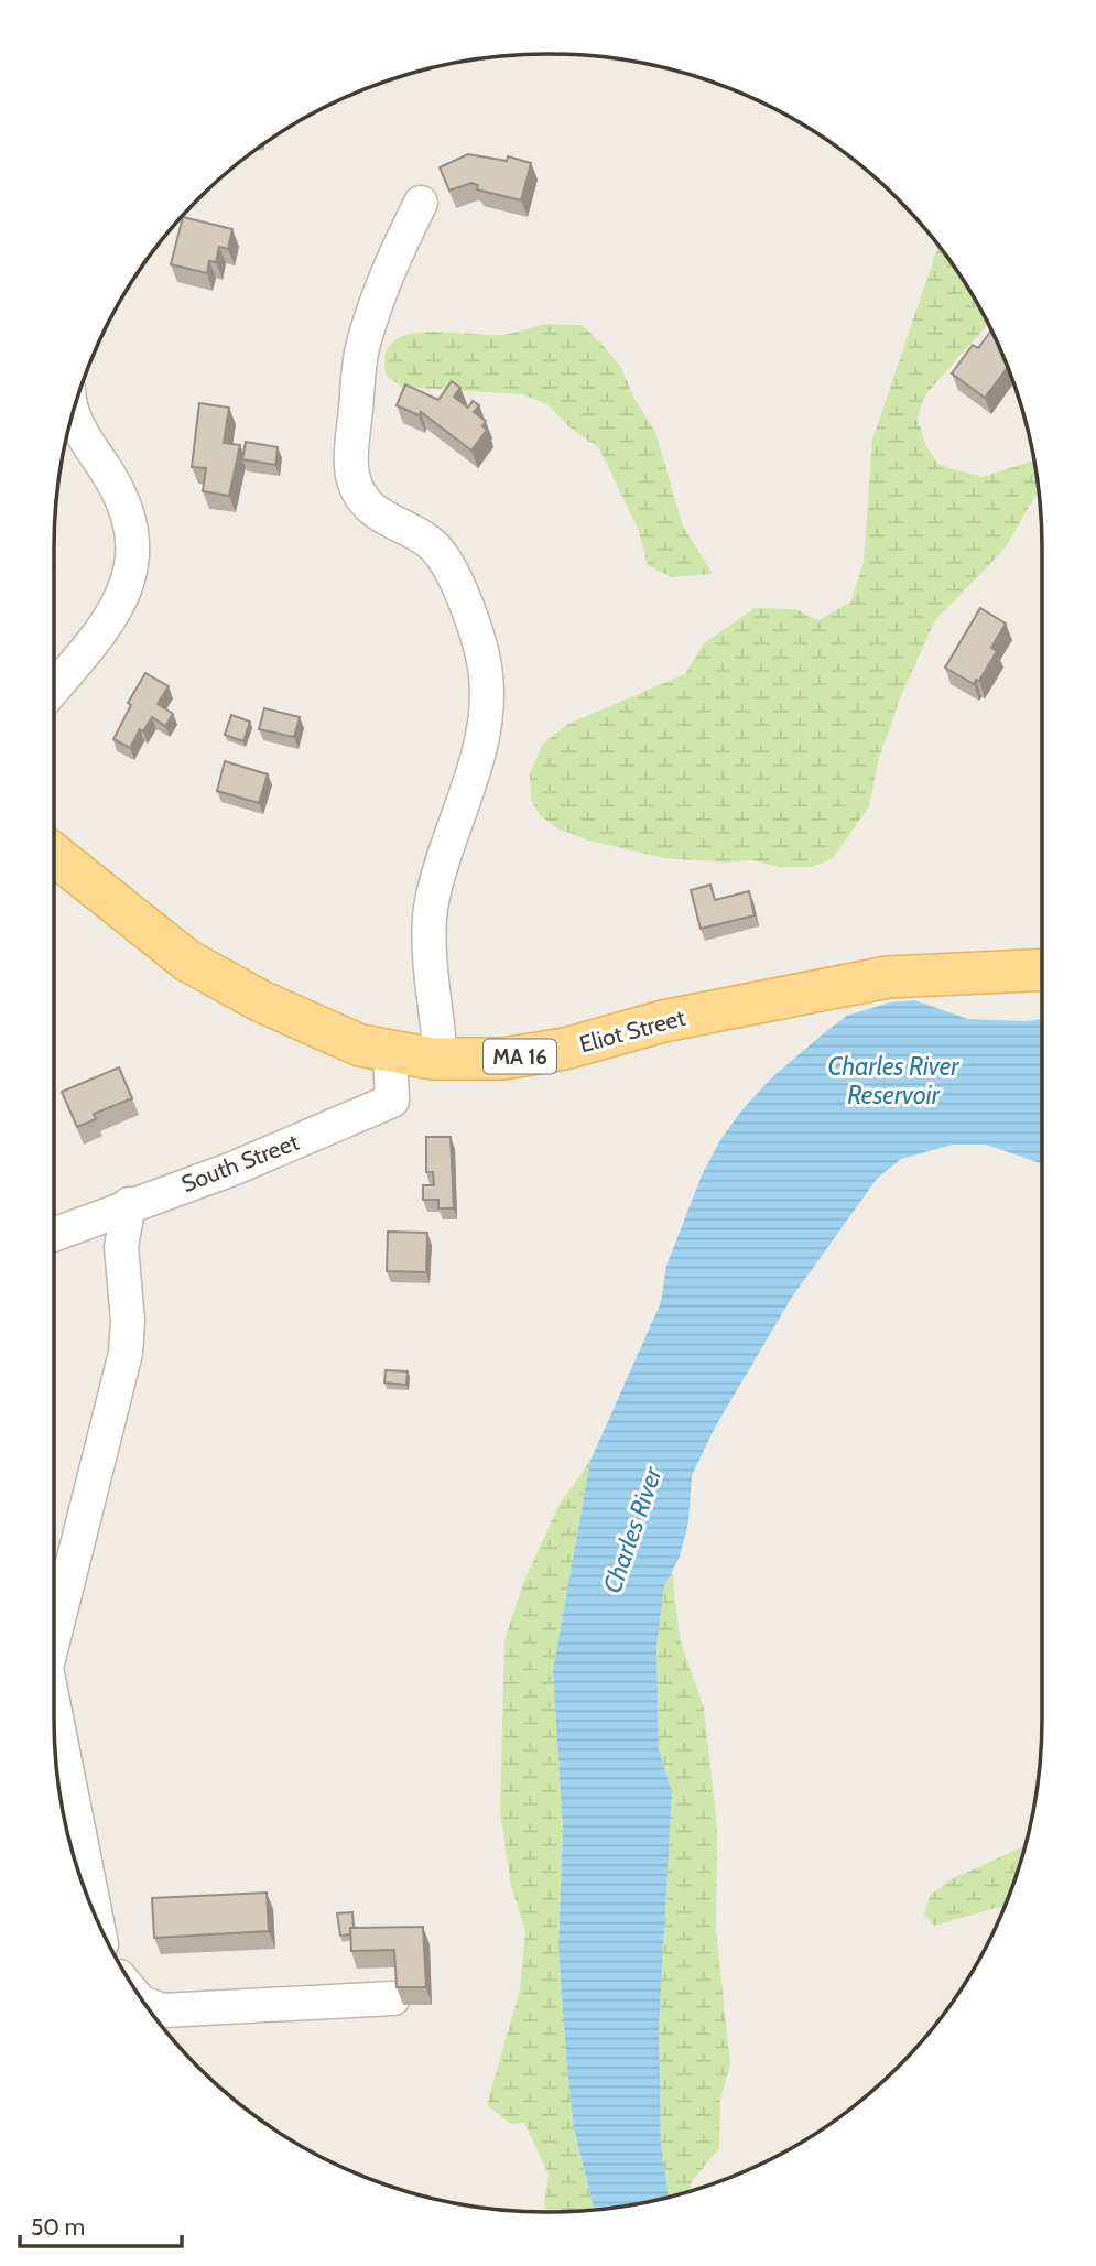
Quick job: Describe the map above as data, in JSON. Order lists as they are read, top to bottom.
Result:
{
  "streets": {
    "main road": ["Eliot Street", "MA 16"],
    "street": ["South Street"]
  },
  "crossings": [
    ["Eliot Street", "South Street"]
  ],
  "water": ["Charles River Reservoir", "Charles River"],
  "scale_bar": "50 m"
}
